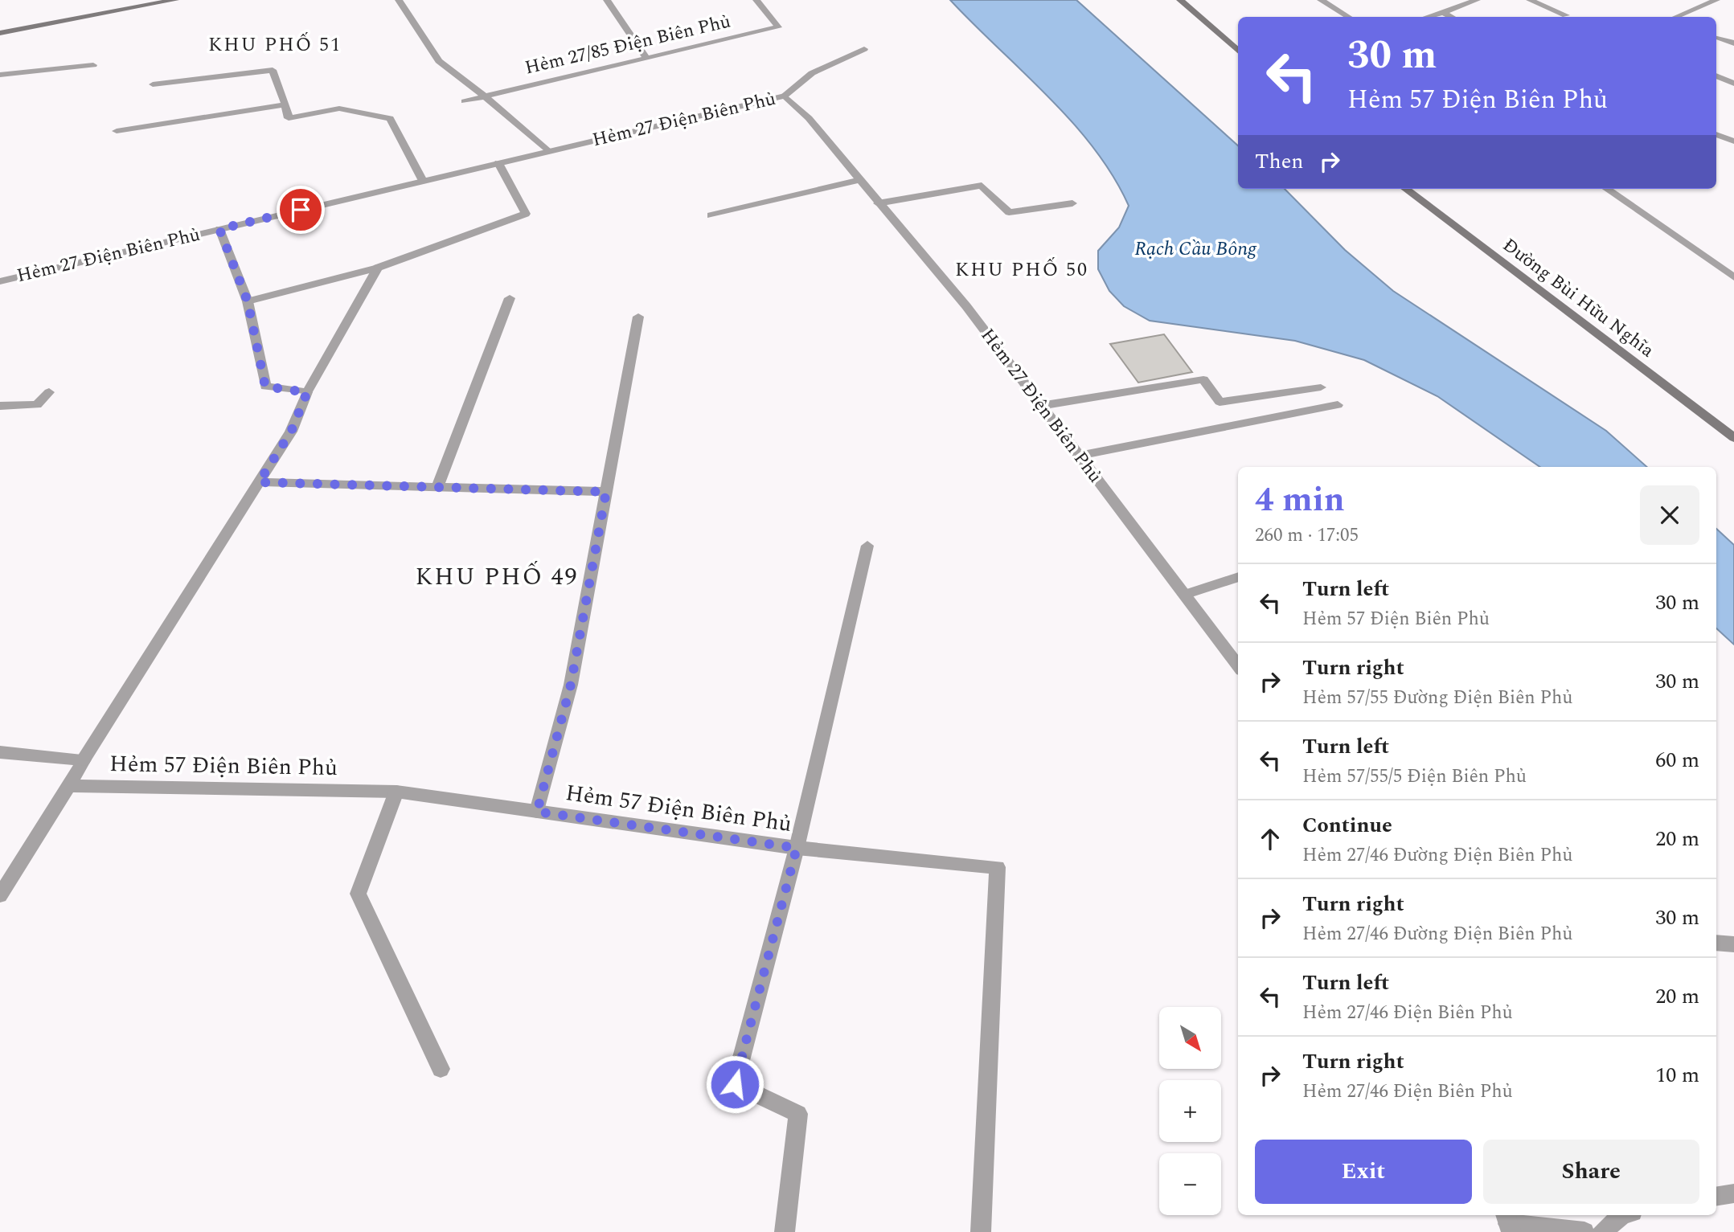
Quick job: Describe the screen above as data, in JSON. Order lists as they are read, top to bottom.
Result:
{
  "streets": {
    "street": [
      "Hẻm 27/85 Điện Biên Phủ",
      "Hẻm 27 Điện Biên Phủ",
      "Đường Bùi Hữu Nghĩa",
      "Hẻm 57 Điện Biên Phủ"
    ]
  },
  "districts": ["KHU PHỐ 51", "KHU PHỐ 50", "KHU PHỐ 49"],
  "water": ["Rạch Cầu Bông"],
  "north": "bottom right",
  "page": {
    "turn": ["30 m", "Hẻm 57 Điện Biên Phủ"],
    "then": "Then",
    "heading": ["4 min", "260 m · 17:05"],
    "list": [
      {
        "name": "Turn left",
        "note": "Hẻm 57 Điện Biên Phủ",
        "value": "30 m"
      },
      {
        "name": "Turn right",
        "note": "Hẻm 57/55 Đường Điện Biên Phủ",
        "value": "30 m"
      },
      {
        "name": "Turn left",
        "note": "Hẻm 57/55/5 Điện Biên Phủ",
        "value": "60 m"
      },
      {
        "name": "Continue",
        "note": "Hẻm 27/46 Đường Điện Biên Phủ",
        "value": "20 m"
      },
      {
        "name": "Turn right",
        "note": "Hẻm 27/46 Đường Điện Biên Phủ",
        "value": "30 m"
      },
      {
        "name": "Turn left",
        "note": "Hẻm 27/46 Điện Biên Phủ",
        "value": "20 m"
      },
      {
        "name": "Turn right",
        "note": "Hẻm 27/46 Điện Biên Phủ",
        "value": "10 m"
      }
    ],
    "map_buttons": ["+", "−"],
    "buttons": ["Exit", "Share"]
  }
}
